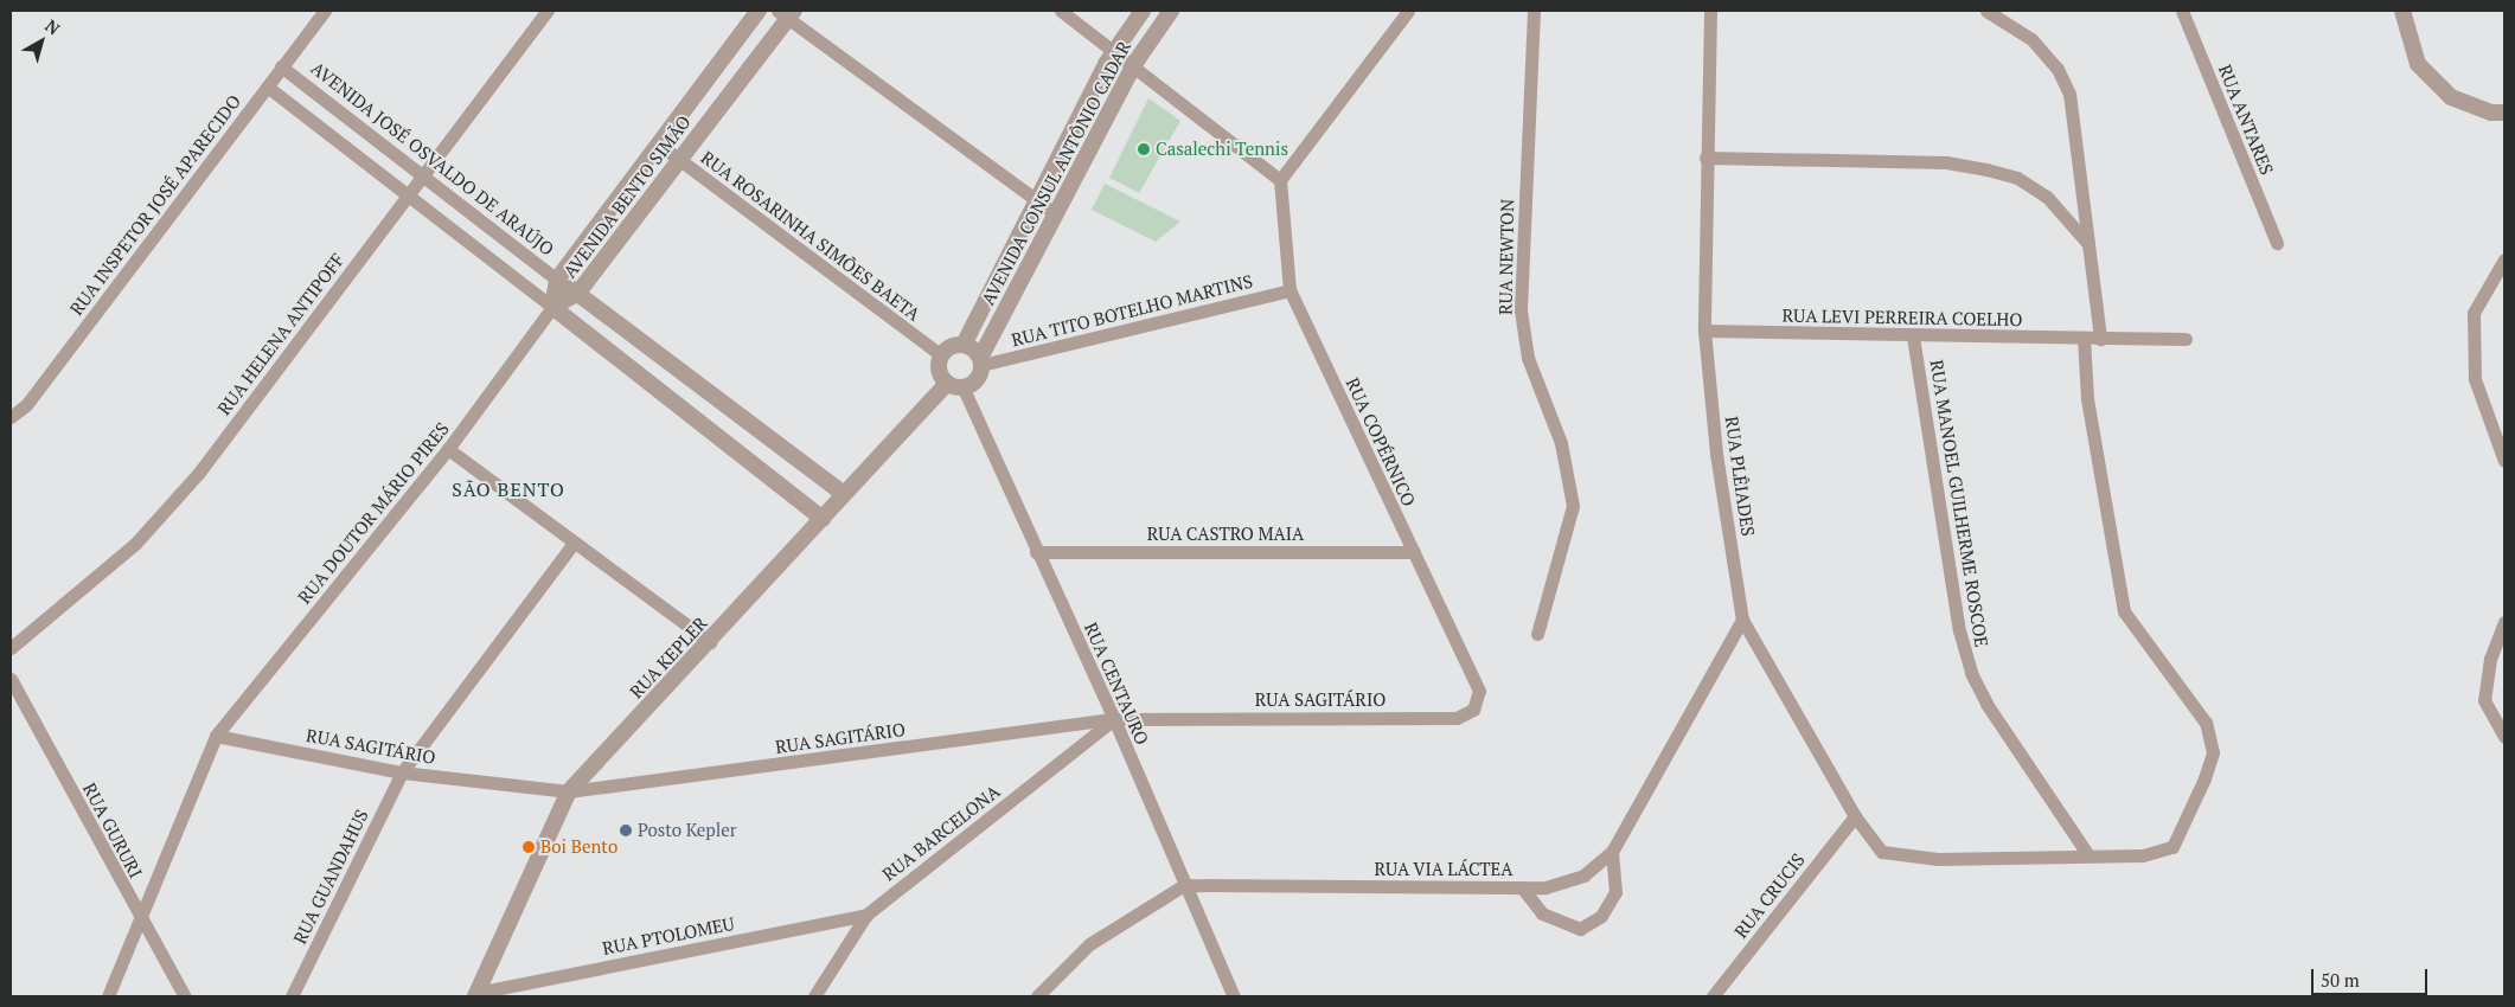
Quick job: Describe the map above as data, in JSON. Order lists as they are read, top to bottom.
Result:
{
  "streets": {
    "street": [
      "RUA ANTARES",
      "AVENIDA JOSÉ OSVALDO DE ARAÚJO",
      "AVENIDA CONSUL ANTÔNIO CADAR",
      "AVENIDA BENTO SIMÃO",
      "RUA INSPETOR JOSÉ APARECIDO",
      "RUA ROSARINHA SIMÕES BAETA",
      "RUA NEWTON",
      "RUA TITO BOTELHO MARTINS",
      "RUA LEVI PERREIRA COELHO",
      "RUA HELENA ANTIPOFF",
      "RUA COPÉRNICO",
      "RUA PLÊIADES",
      "RUA MANOEL GUILHERME ROSCOE",
      "RUA DOUTOR MÁRIO PIRES",
      "RUA CASTRO MAIA",
      "RUA KEPLER",
      "RUA CENTAURO",
      "RUA SAGITÁRIO",
      "RUA GURURI",
      "RUA BARCELONA",
      "RUA VIA LÁCTEA",
      "RUA GUANDAHUS",
      "RUA CRUCIS",
      "RUA PTOLOMEU"
    ]
  },
  "crossings": [
    ["AVENIDA JOSÉ OSVALDO DE ARAÚJO", "AVENIDA BENTO SIMÃO"],
    ["AVENIDA JOSÉ OSVALDO DE ARAÚJO", "RUA INSPETOR JOSÉ APARECIDO"],
    ["AVENIDA JOSÉ OSVALDO DE ARAÚJO", "RUA HELENA ANTIPOFF"],
    ["AVENIDA JOSÉ OSVALDO DE ARAÚJO", "RUA KEPLER"],
    ["AVENIDA CONSUL ANTÔNIO CADAR", "RUA ROSARINHA SIMÕES BAETA"],
    ["AVENIDA CONSUL ANTÔNIO CADAR", "RUA TITO BOTELHO MARTINS"],
    ["AVENIDA CONSUL ANTÔNIO CADAR", "RUA KEPLER"],
    ["AVENIDA CONSUL ANTÔNIO CADAR", "RUA CENTAURO"],
    ["AVENIDA BENTO SIMÃO", "RUA ROSARINHA SIMÕES BAETA"],
    ["AVENIDA BENTO SIMÃO", "RUA DOUTOR MÁRIO PIRES"],
    ["RUA ROSARINHA SIMÕES BAETA", "RUA TITO BOTELHO MARTINS"],
    ["RUA ROSARINHA SIMÕES BAETA", "RUA KEPLER"],
    ["RUA ROSARINHA SIMÕES BAETA", "RUA CENTAURO"],
    ["RUA TITO BOTELHO MARTINS", "RUA COPÉRNICO"],
    ["RUA TITO BOTELHO MARTINS", "RUA KEPLER"],
    ["RUA TITO BOTELHO MARTINS", "RUA CENTAURO"],
    ["RUA LEVI PERREIRA COELHO", "RUA PLÊIADES"],
    ["RUA LEVI PERREIRA COELHO", "RUA MANOEL GUILHERME ROSCOE"],
    ["RUA COPÉRNICO", "RUA CASTRO MAIA"],
    ["RUA COPÉRNICO", "RUA SAGITÁRIO"],
    ["RUA PLÊIADES", "RUA MANOEL GUILHERME ROSCOE"],
    ["RUA PLÊIADES", "RUA VIA LÁCTEA"],
    ["RUA PLÊIADES", "RUA CRUCIS"],
    ["RUA DOUTOR MÁRIO PIRES", "RUA SAGITÁRIO"],
    ["RUA DOUTOR MÁRIO PIRES", "RUA GURURI"],
    ["RUA CASTRO MAIA", "RUA CENTAURO"],
    ["RUA KEPLER", "RUA CENTAURO"],
    ["RUA KEPLER", "RUA SAGITÁRIO"],
    ["RUA KEPLER", "RUA PTOLOMEU"],
    ["RUA CENTAURO", "RUA SAGITÁRIO"],
    ["RUA CENTAURO", "RUA BARCELONA"],
    ["RUA CENTAURO", "RUA VIA LÁCTEA"],
    ["RUA SAGITÁRIO", "RUA BARCELONA"],
    ["RUA SAGITÁRIO", "RUA GUANDAHUS"],
    ["RUA BARCELONA", "RUA PTOLOMEU"]
  ],
  "districts": ["SÃO BENTO"],
  "places": ["Casalechi Tennis", "Posto Kepler", "Boi Bento"],
  "scale_bar": "50 m",
  "north": "top right"
}
